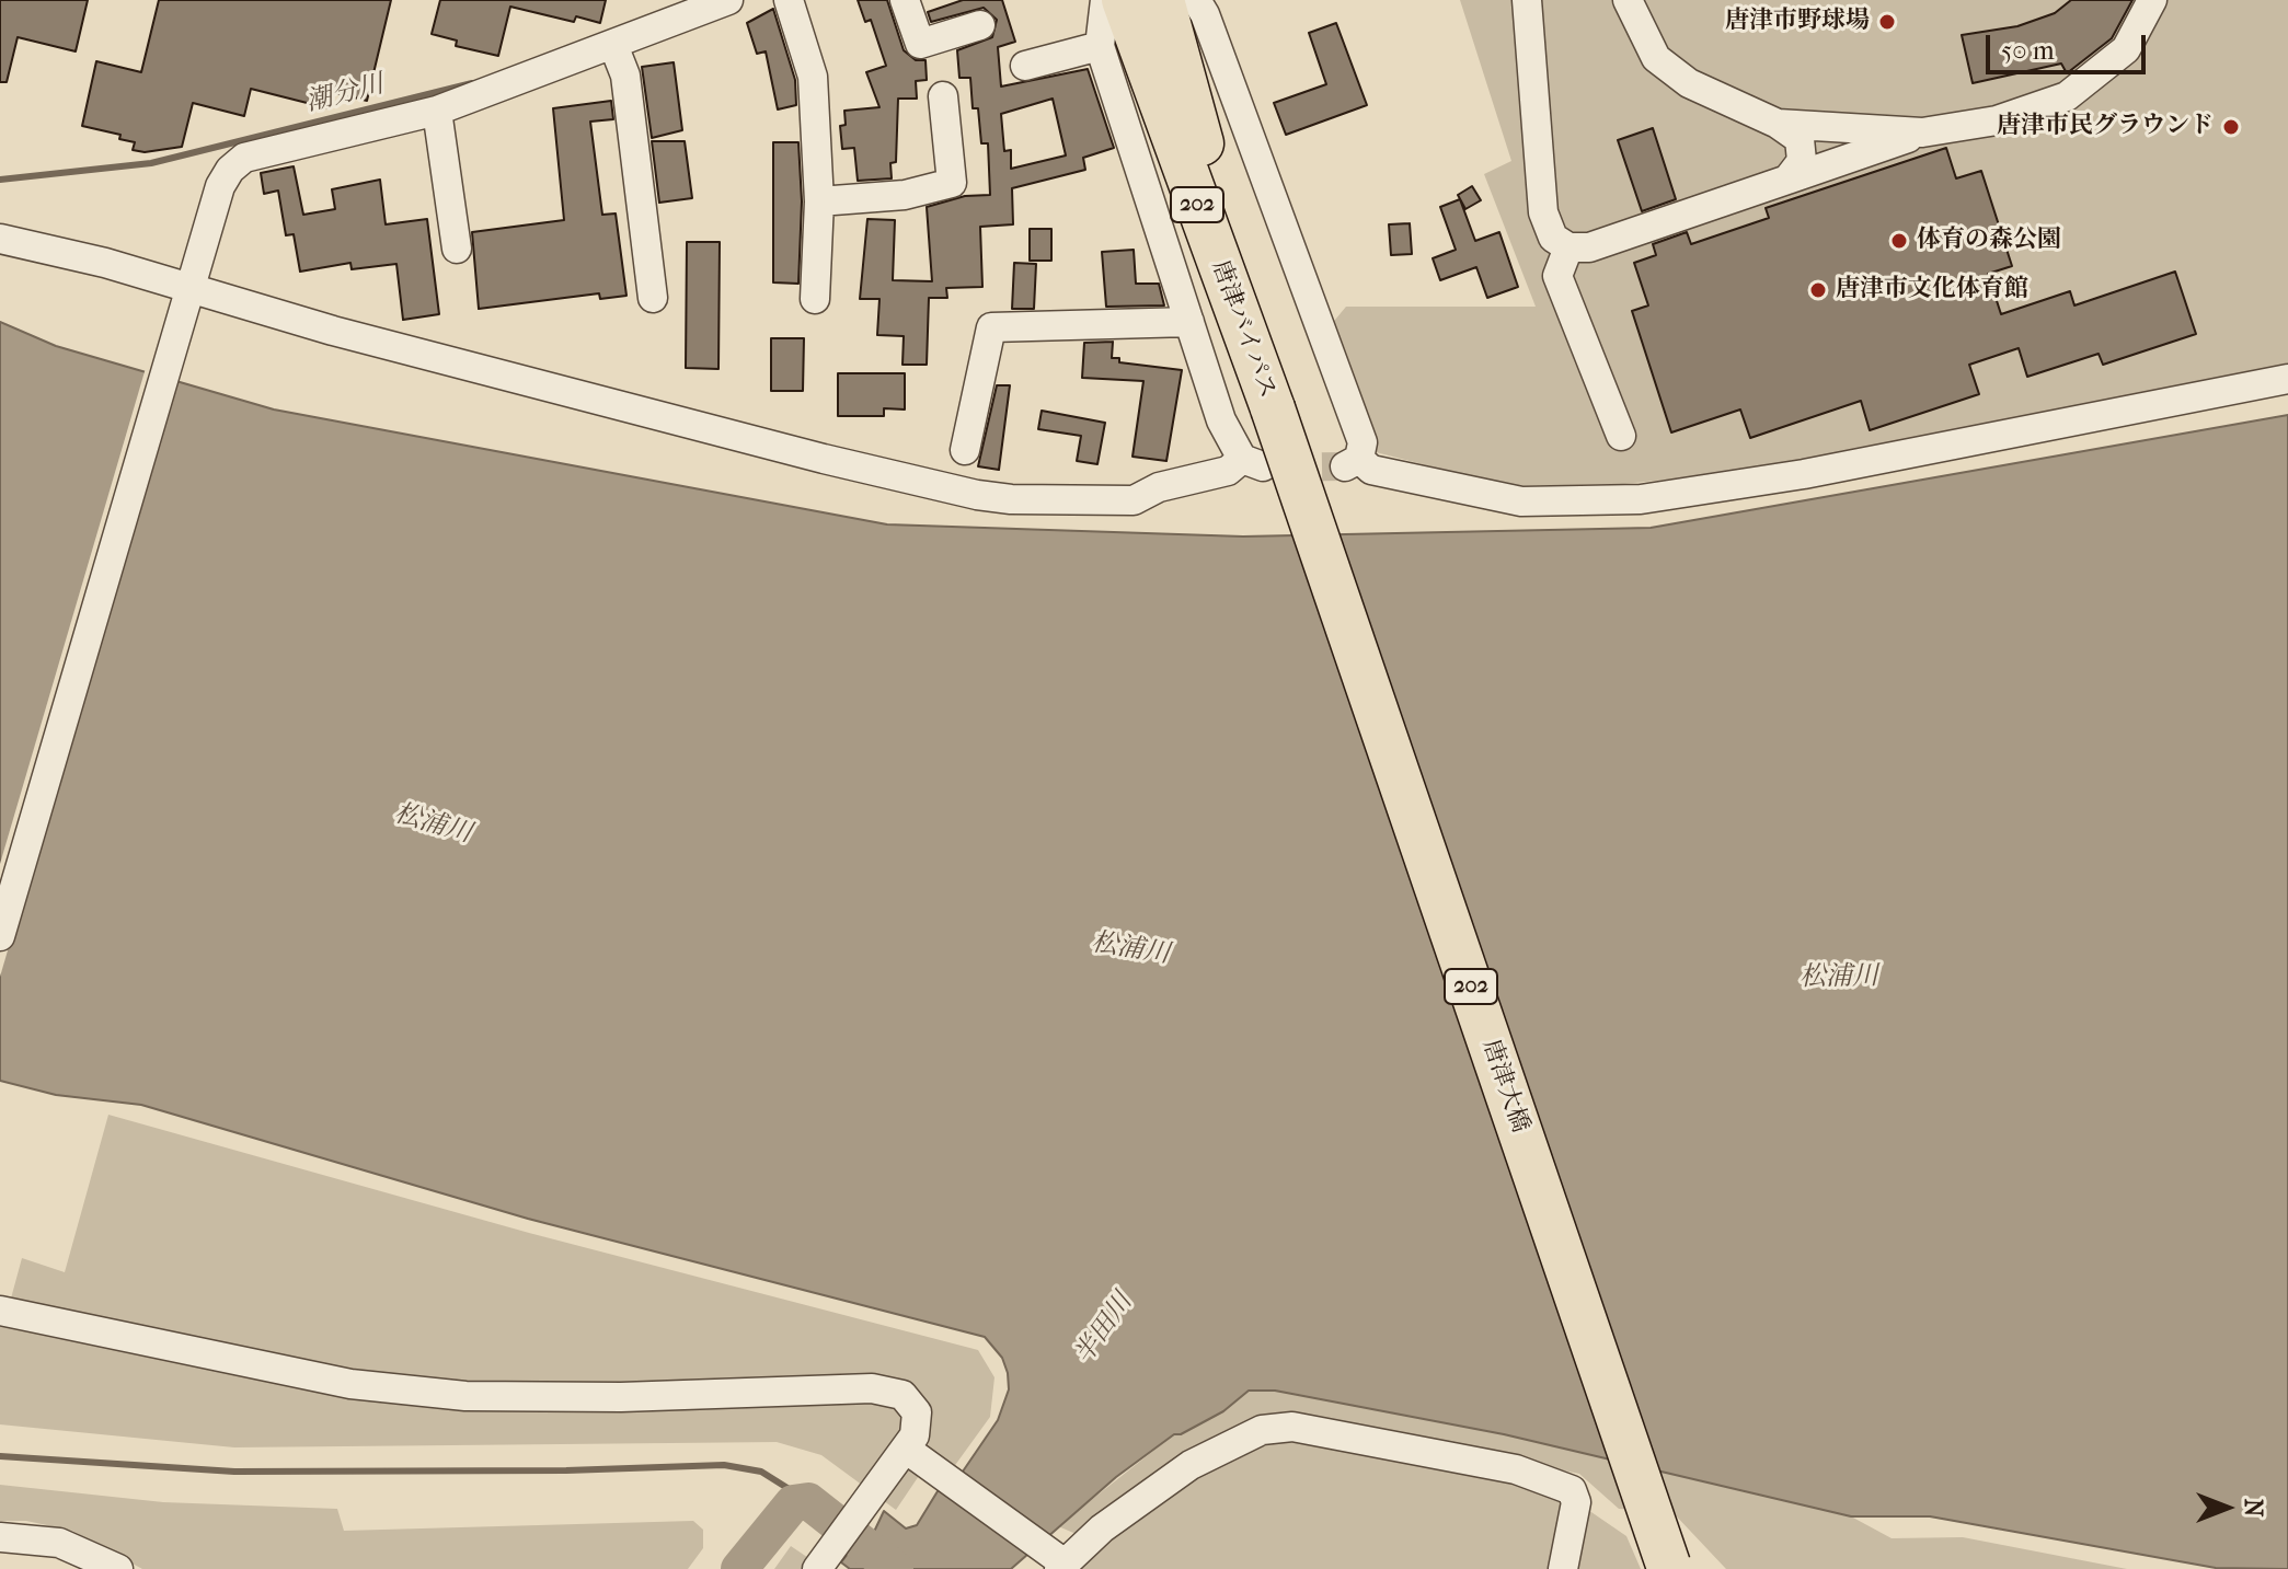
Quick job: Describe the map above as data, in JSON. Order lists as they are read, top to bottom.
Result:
{
  "streets": {
    "highway": ["202", "唐津バイパス", "唐津大橋"]
  },
  "crossings": [
    ["唐津バイパス", "唐津大橋"]
  ],
  "water": ["潮分川", "松浦川", "半田川"],
  "places": [
    "唐津市野球場",
    "唐津市民グラウンド",
    "体育の森公園",
    "唐津市文化体育館"
  ],
  "scale_bar": "50 m",
  "north": "right"
}
